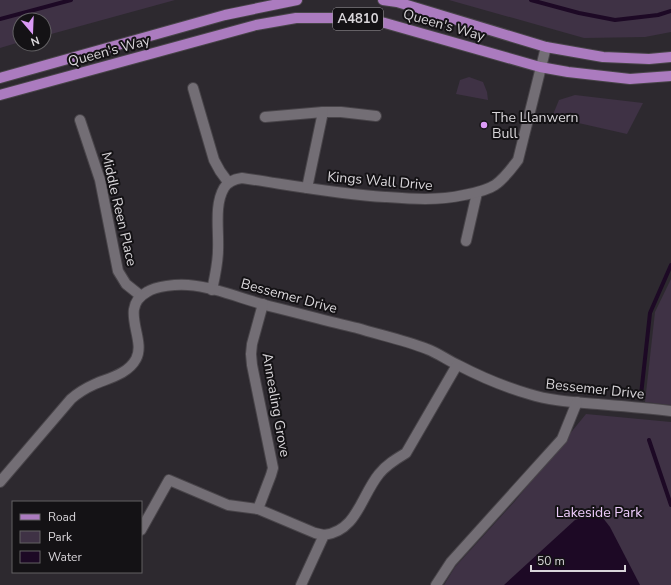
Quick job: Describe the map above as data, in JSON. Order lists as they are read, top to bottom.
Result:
{
  "streets": {
    "main road": ["A4810", "Queen's Way"],
    "street": [
      "Kings Wall Drive",
      "Middle Reen Place",
      "Bessemer Drive",
      "Annealing Grove"
    ]
  },
  "crossings": [
    ["Queen's Way", "Kings Wall Drive"],
    ["Middle Reen Place", "Bessemer Drive"],
    ["Bessemer Drive", "Annealing Grove"]
  ],
  "parks": ["Lakeside Park"],
  "places": ["The Llanwern Bull"],
  "legend": ["Road", "Park", "Water"],
  "scale_bar": "50 m",
  "north": "bottom"
}
